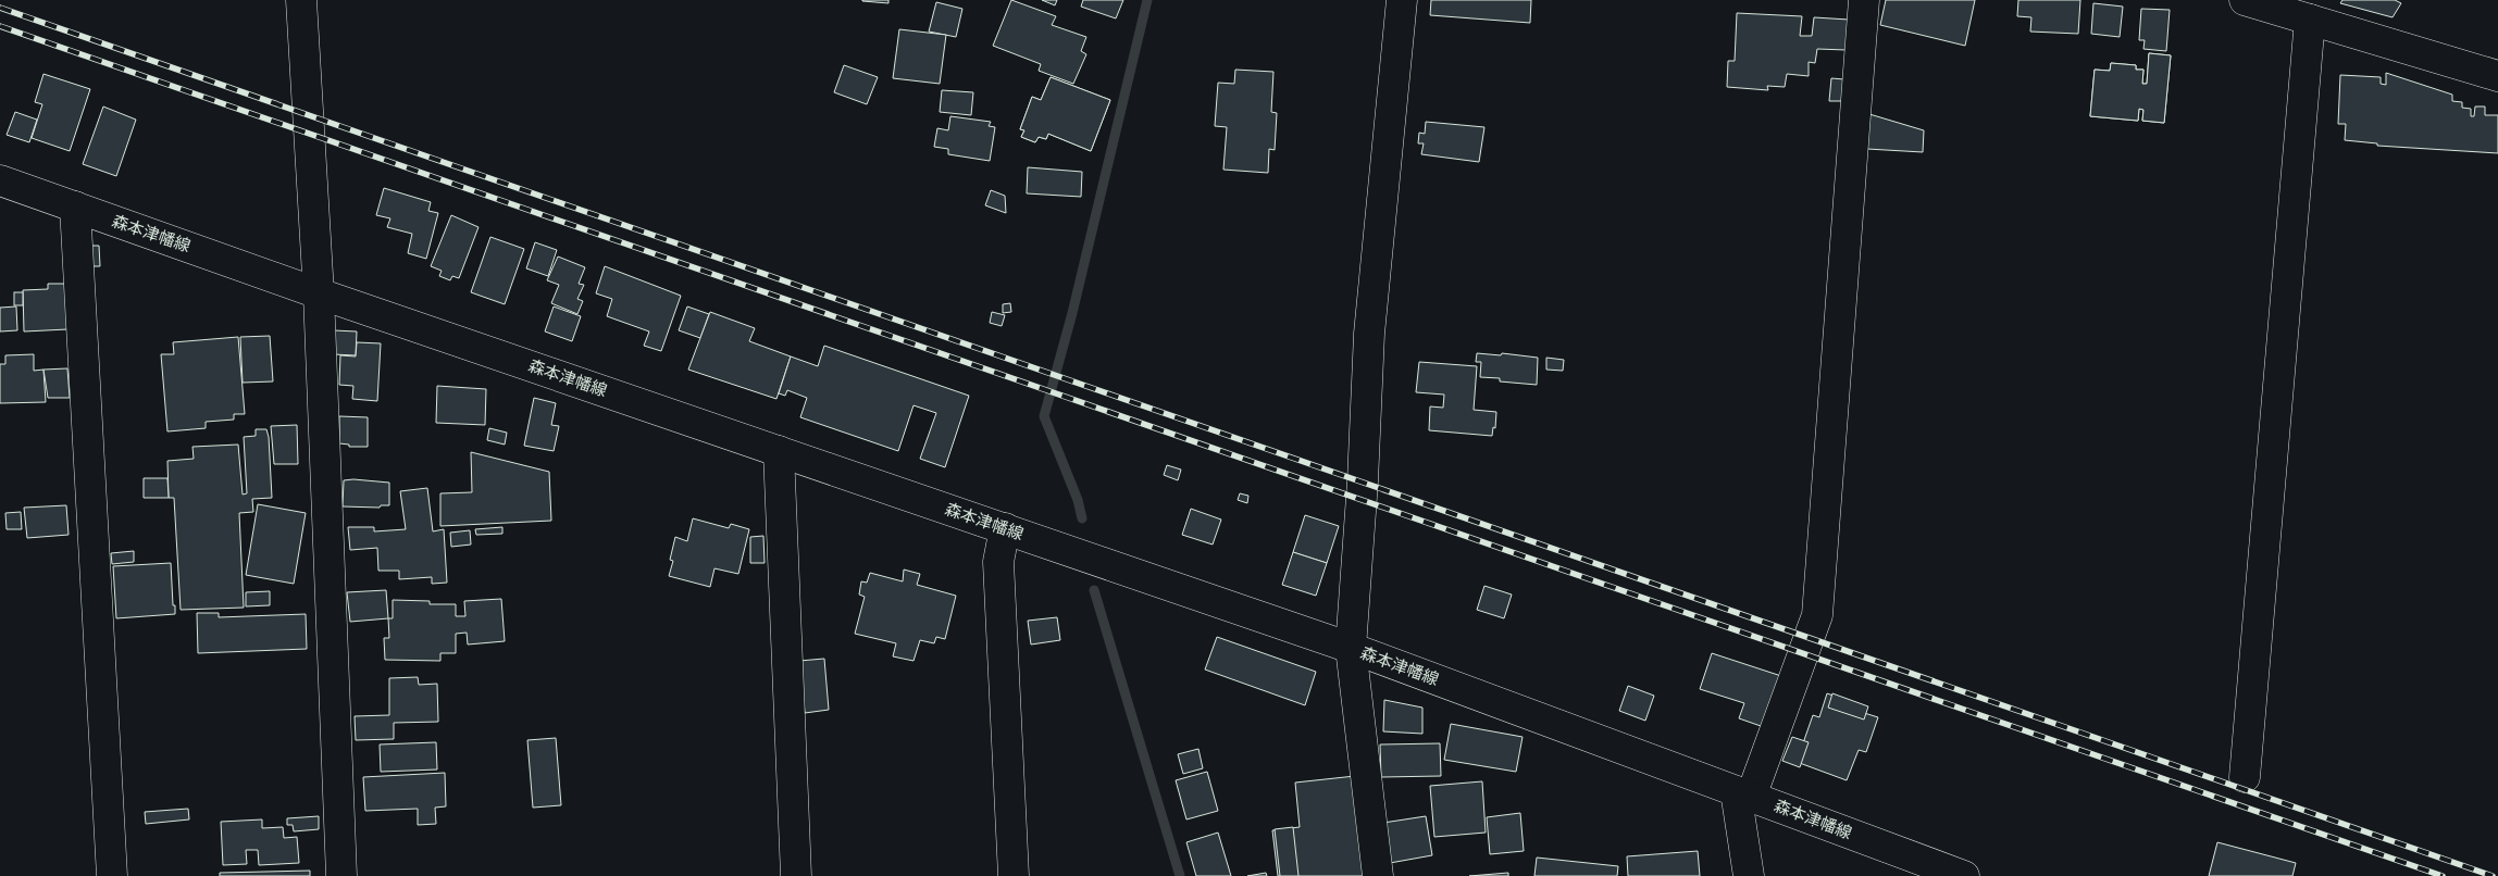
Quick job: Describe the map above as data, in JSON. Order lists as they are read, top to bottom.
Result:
{
  "streets": {
    "street": ["森本津幡線"]
  }
}
